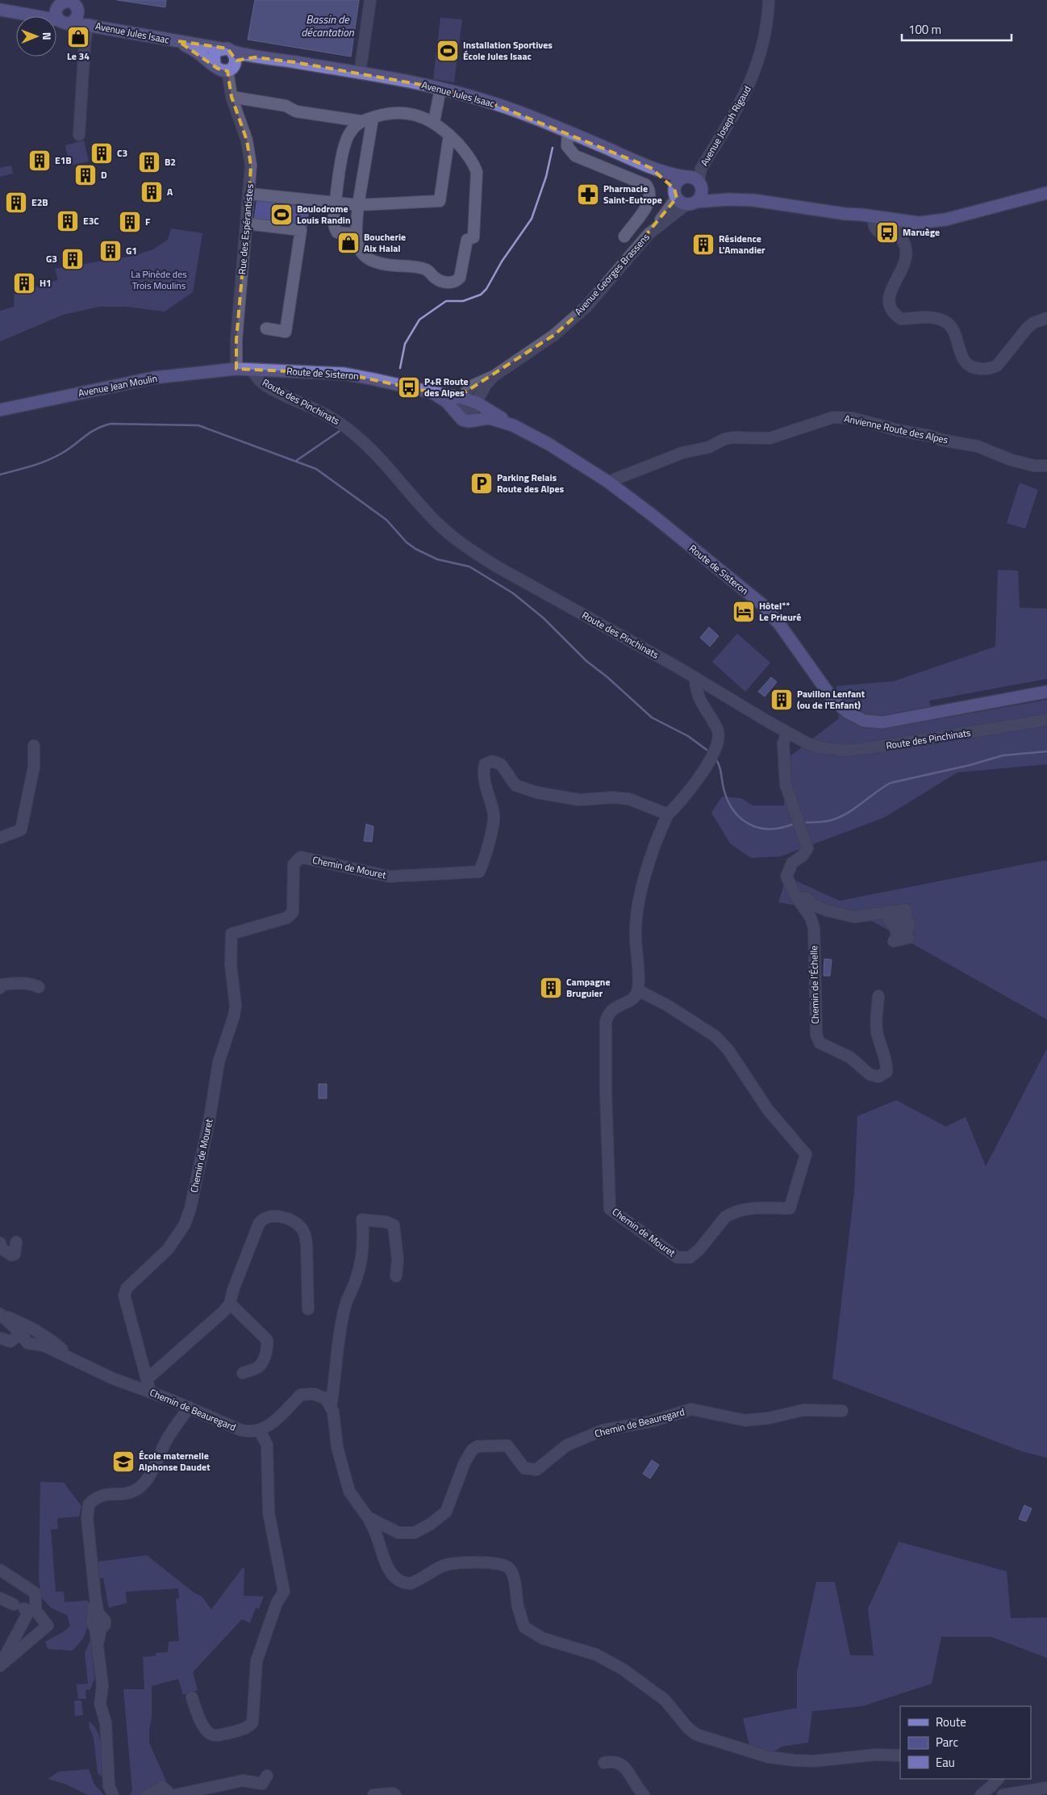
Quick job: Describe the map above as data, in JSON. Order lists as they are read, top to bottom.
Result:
{
  "streets": {
    "main road": ["Avenue Jules Isaac", "Route de Sisteron", "Avenue Jean Moulin"],
    "street": [
      "Avenue Joseph Rigaud",
      "Rue des Espérantistes",
      "Avenue Georges Brassens",
      "Route des Pinchinats",
      "Anvienne Route des Alpes",
      "Chemin de Mouret",
      "Chemin de l’Échelle",
      "Chemin de Beauregard"
    ]
  },
  "crossings": [
    ["Avenue Jules Isaac", "Avenue Joseph Rigaud"],
    ["Avenue Jules Isaac", "Rue des Espérantistes"],
    ["Avenue Jules Isaac", "Avenue Georges Brassens"],
    ["Rue des Espérantistes", "Route de Sisteron"],
    ["Rue des Espérantistes", "Avenue Jean Moulin"],
    ["Avenue Georges Brassens", "Route de Sisteron"],
    ["Route de Sisteron", "Avenue Jean Moulin"],
    ["Route de Sisteron", "Route des Pinchinats"],
    ["Route de Sisteron", "Anvienne Route des Alpes"],
    ["Route des Pinchinats", "Chemin de l’Échelle"]
  ],
  "water": ["Bassin de décantation"],
  "parks": ["La Pinède des Trois Moulins"],
  "places": {
    "shop": ["Le 34", "Boucherie Aix Halal"],
    "sports": ["Installation Sportives École Jules Isaac", "Boulodrome Louis Randin"],
    "building": [
      "C3",
      "E1B",
      "B2",
      "D",
      "A",
      "E2B",
      "E3C",
      "F",
      "Résidence L'Amandier",
      "G1",
      "G3",
      "H1",
      "Pavillon Lenfant (ou de l'Enfant)",
      "Campagne Bruguier"
    ],
    "pharmacy": ["Pharmacie Saint-Eutrope"],
    "bus stop": ["Maruège", "P+R Route des Alpes"],
    "parking": ["Parking Relais Route des Alpes"],
    "hotel": ["Hôtel** Le Prieuré"],
    "school or university": ["École maternelle Alphonse Daudet"]
  },
  "legend": ["Route", "Parc", "Eau"],
  "scale_bar": "100 m",
  "north": "right"
}
